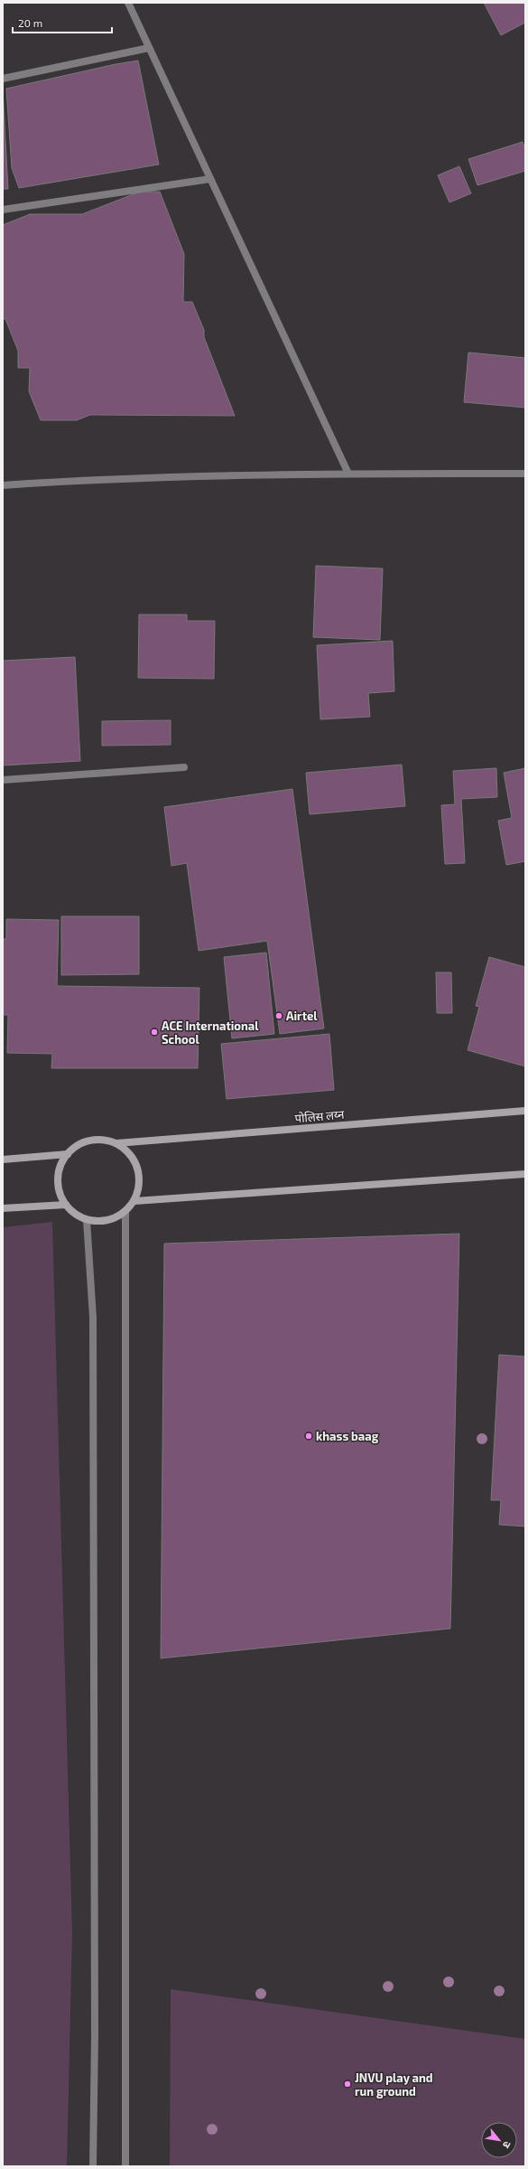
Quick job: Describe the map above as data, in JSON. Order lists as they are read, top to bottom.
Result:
{
  "streets": {
    "street": ["पोलिस लय्न"]
  },
  "places": [
    "Airtel",
    "ACE International School",
    "khass baag",
    "JNVU play and run ground"
  ],
  "scale_bar": "20 m",
  "north": "bottom right"
}
